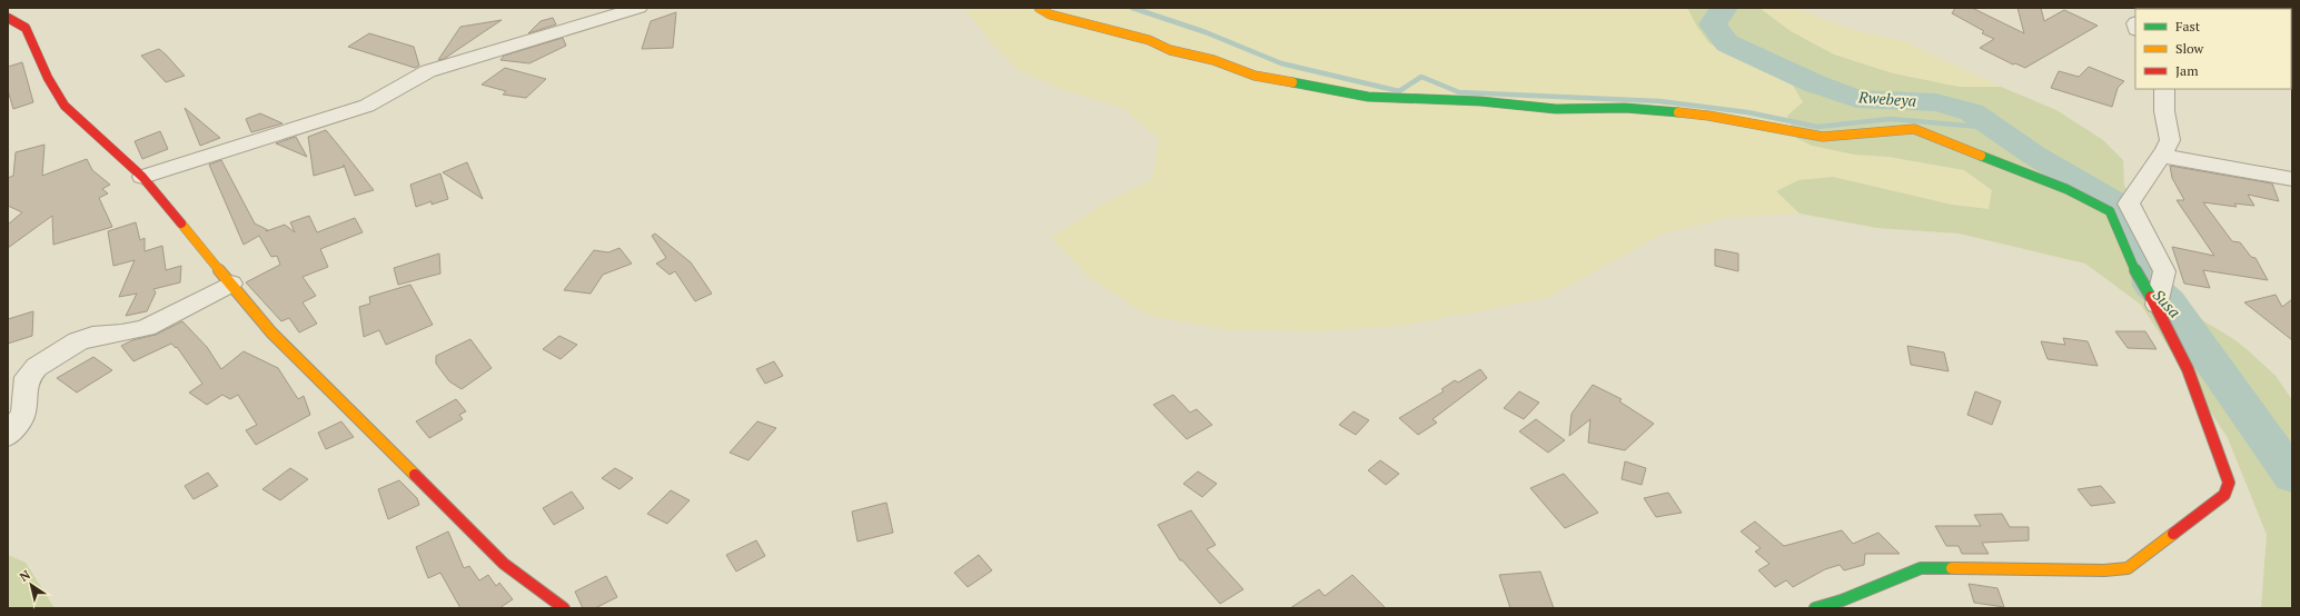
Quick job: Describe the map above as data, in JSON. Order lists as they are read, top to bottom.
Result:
{
  "water": ["Rwebeya", "Susa"],
  "legend": ["Fast", "Slow", "Jam"],
  "north": "top left"
}
